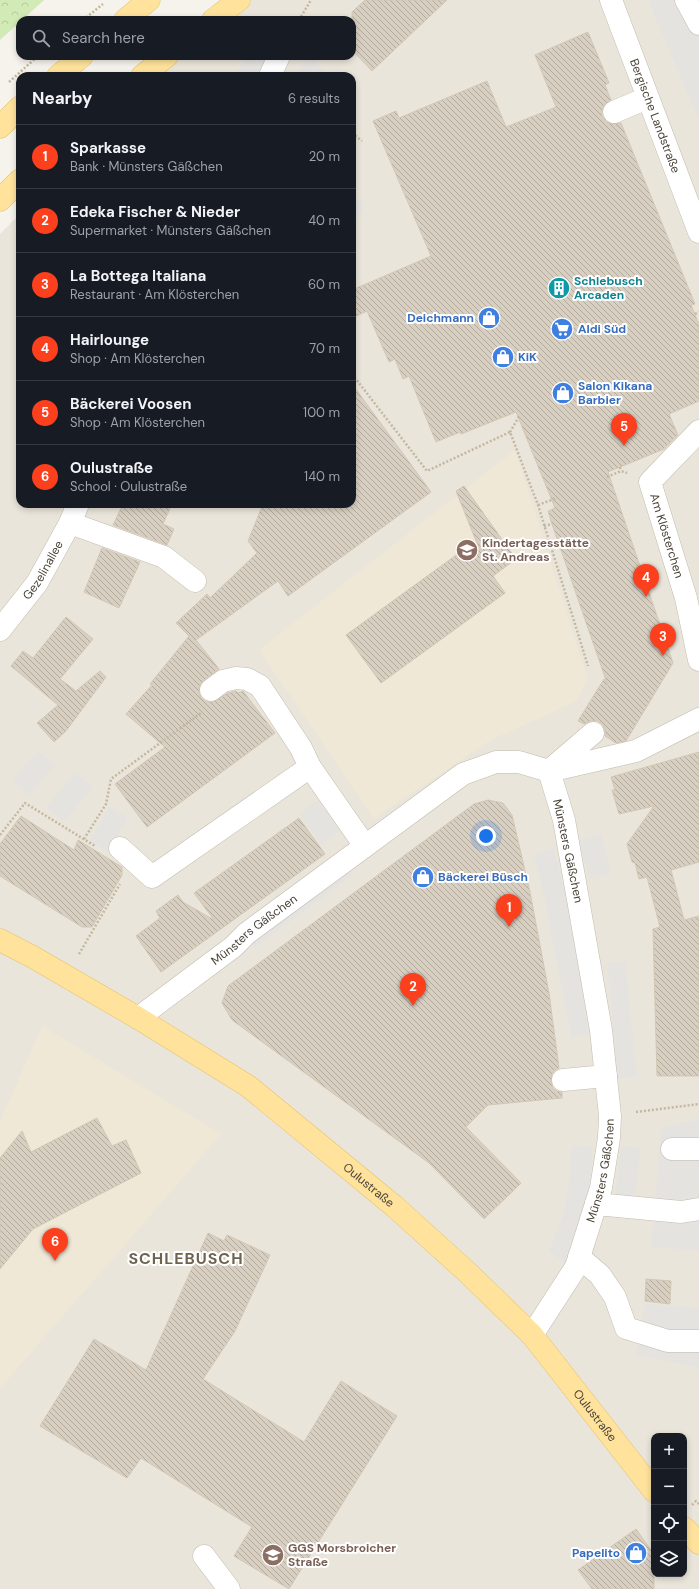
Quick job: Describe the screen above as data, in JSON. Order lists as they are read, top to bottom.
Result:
{
  "streets": {
    "main road": ["Oulustraße"],
    "street": [
      "Bergische Landstraße",
      "Am Klösterchen",
      "Gezelinallee",
      "Münsters Gäßchen"
    ]
  },
  "crossings": [
    ["Münsters Gäßchen", "Oulustraße"]
  ],
  "districts": ["SCHLEBUSCH"],
  "places": {
    "building": ["Schlebusch Arcaden"],
    "shop": [
      "Deichmann",
      "KiK",
      "Salon Kikana Barbier",
      "Bäckerei Büsch",
      "Papelito"
    ],
    "supermarket": ["Aldi Süd"],
    "school or university": ["Kindertagesstätte St. Andreas", "GGS Morsbroicher Straße"]
  },
  "page": {
    "search": "Search here",
    "heading": ["Nearby", "6 results"],
    "list": [
      {
        "mark": "1",
        "name": "Sparkasse",
        "note": "Bank · Münsters Gäßchen",
        "value": "20 m"
      },
      {
        "mark": "2",
        "name": "Edeka Fischer & Nieder",
        "note": "Supermarket · Münsters Gäßchen",
        "value": "40 m"
      },
      {
        "mark": "3",
        "name": "La Bottega Italiana",
        "note": "Restaurant · Am Klösterchen",
        "value": "60 m"
      },
      {
        "mark": "4",
        "name": "Hairlounge",
        "note": "Shop · Am Klösterchen",
        "value": "70 m"
      },
      {
        "mark": "5",
        "name": "Bäckerei Voosen",
        "note": "Shop · Am Klösterchen",
        "value": "100 m"
      },
      {
        "mark": "6",
        "name": "Oulustraße",
        "note": "School · Oulustraße",
        "value": "140 m"
      }
    ],
    "pins": [
      "5",
      "4",
      "3",
      "1",
      "2",
      "6"
    ],
    "map_buttons": ["+", "−"]
  }
}
